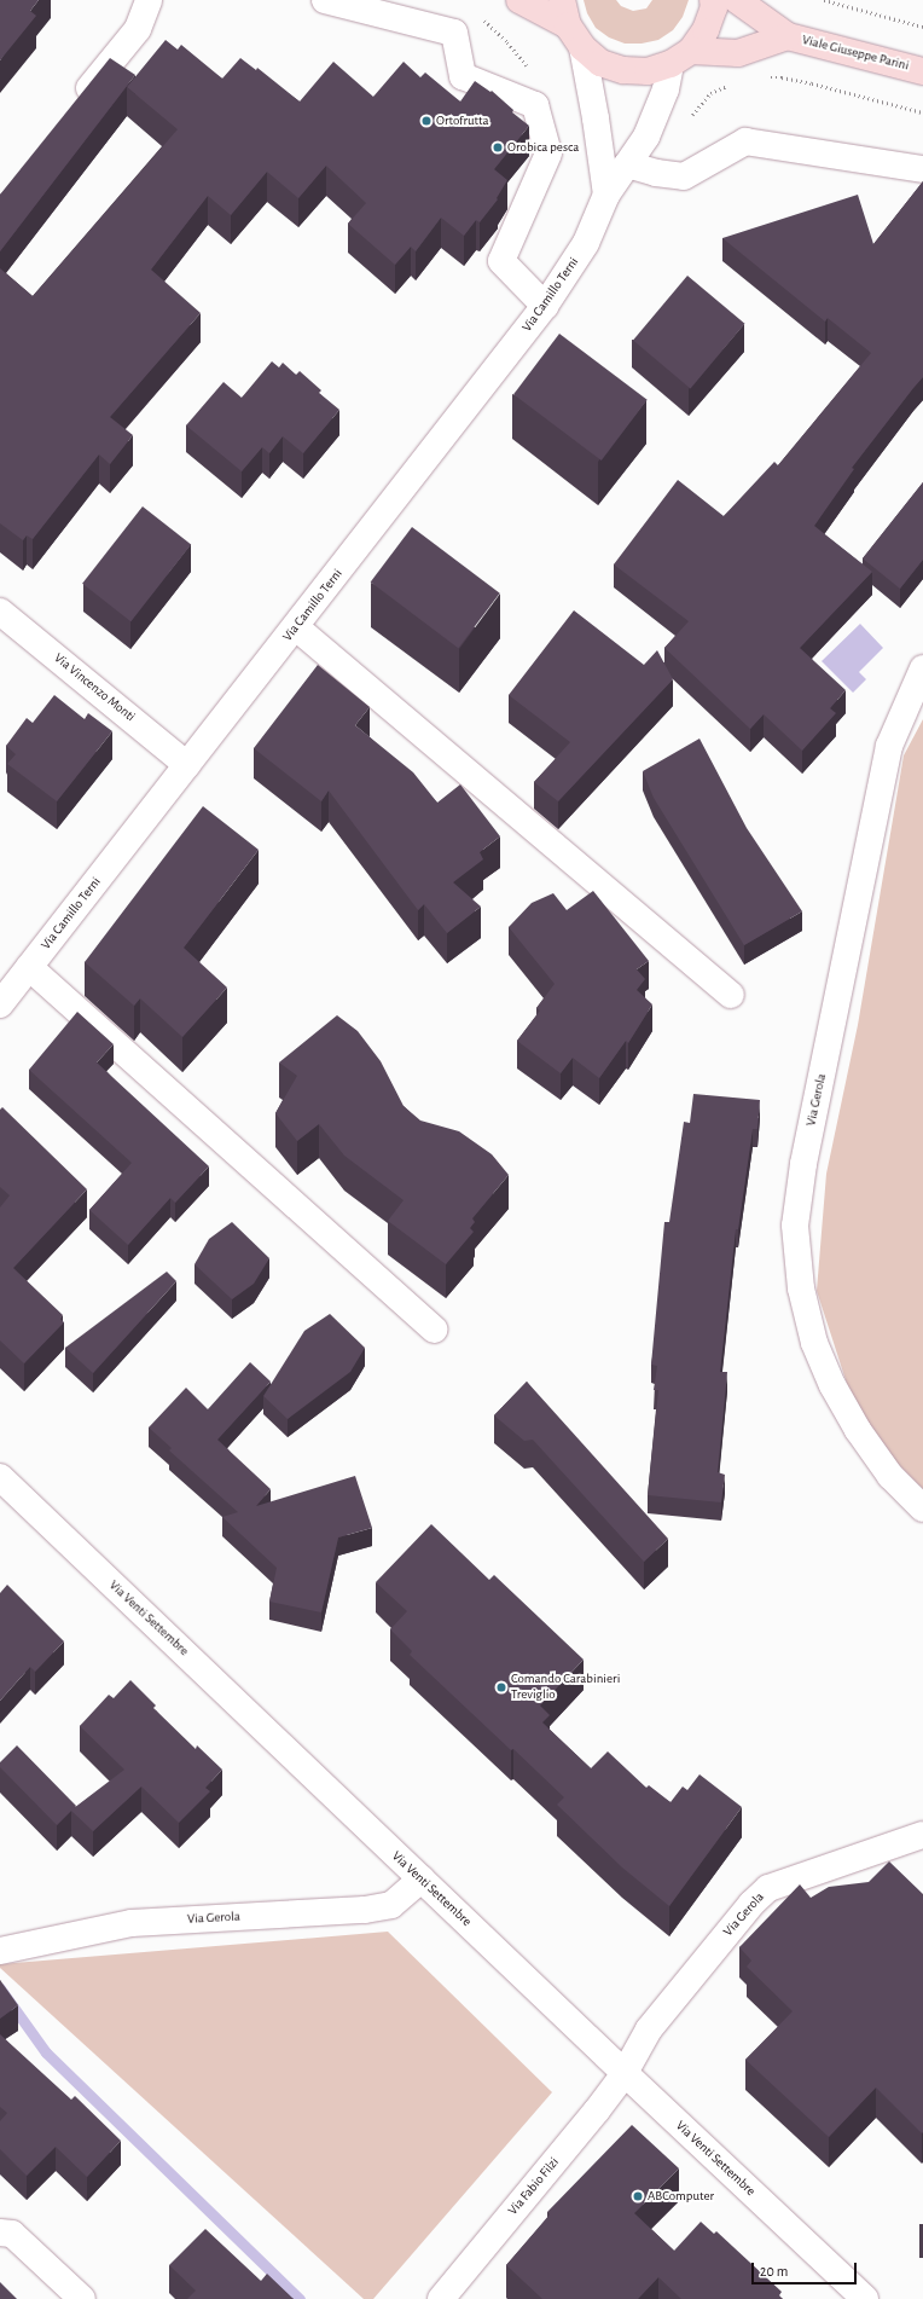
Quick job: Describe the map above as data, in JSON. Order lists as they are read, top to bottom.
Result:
{
  "streets": {
    "main road": ["Viale Giuseppe Parini"],
    "street": [
      "Via Camillo Terni",
      "Via Vincenzo Monti",
      "Via Gerola",
      "Via Venti Settembre",
      "Via Fabio Filzi"
    ]
  },
  "crossings": [
    ["Via Camillo Terni", "Via Vincenzo Monti"],
    ["Via Gerola", "Via Venti Settembre"],
    ["Via Gerola", "Via Fabio Filzi"],
    ["Via Venti Settembre", "Via Fabio Filzi"]
  ],
  "places": [
    "Ortofrutta",
    "Orobica pesca",
    "Comando Carabinieri Treviglio",
    "ABComputer"
  ],
  "scale_bar": "20 m"
}
